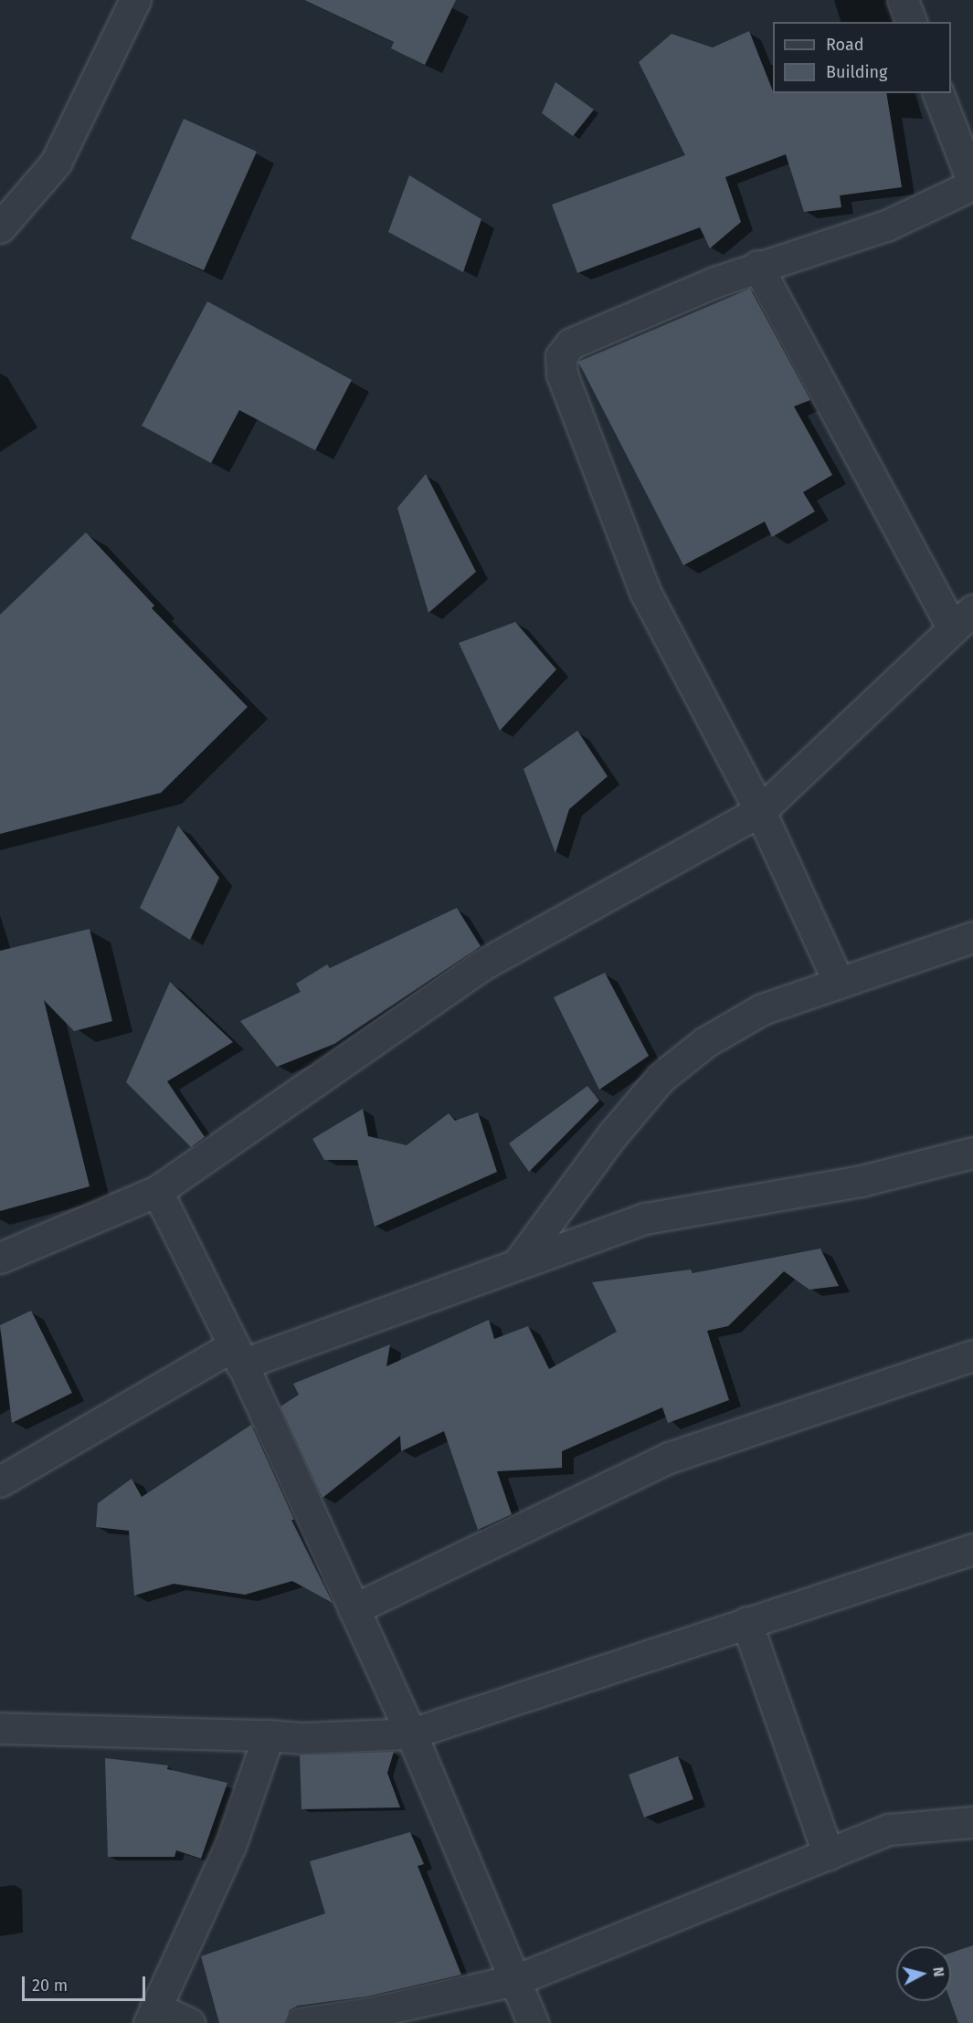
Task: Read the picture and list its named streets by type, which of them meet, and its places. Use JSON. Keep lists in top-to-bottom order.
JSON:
{
  "legend": ["Road", "Building"],
  "scale_bar": "20 m",
  "north": "right"
}
